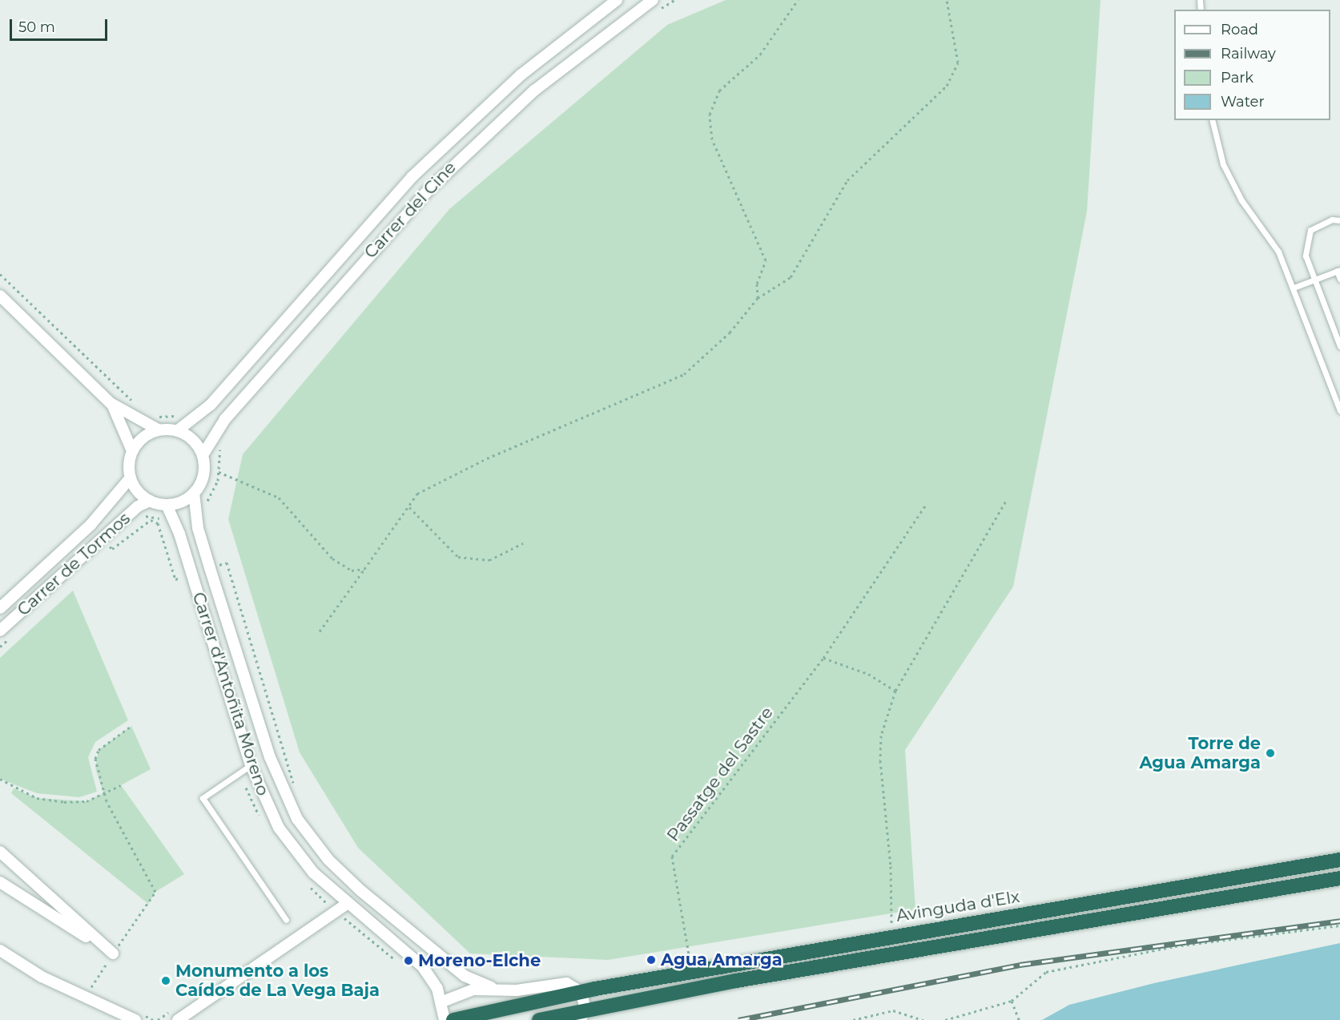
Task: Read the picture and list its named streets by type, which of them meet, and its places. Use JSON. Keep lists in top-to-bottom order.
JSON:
{
  "streets": {
    "highway": ["Avinguda d'Elx"],
    "street": ["Carrer del Cine", "Carrer de Tormos", "Carrer d'Antoñita Moreno"],
    "path": ["Passatge del Sastre"]
  },
  "crossings": [
    ["Carrer del Cine", "Carrer de Tormos"],
    ["Carrer del Cine", "Carrer d'Antoñita Moreno"],
    ["Carrer de Tormos", "Carrer d'Antoñita Moreno"],
    ["Passatge del Sastre", "Avinguda d'Elx"]
  ],
  "places": [
    "Torre de Agua Amarga",
    "Agua Amarga",
    "Moreno-Elche",
    "Monumento a los Caídos de La Vega Baja"
  ],
  "legend": [
    "Road",
    "Railway",
    "Park",
    "Water"
  ],
  "scale_bar": "50 m"
}
